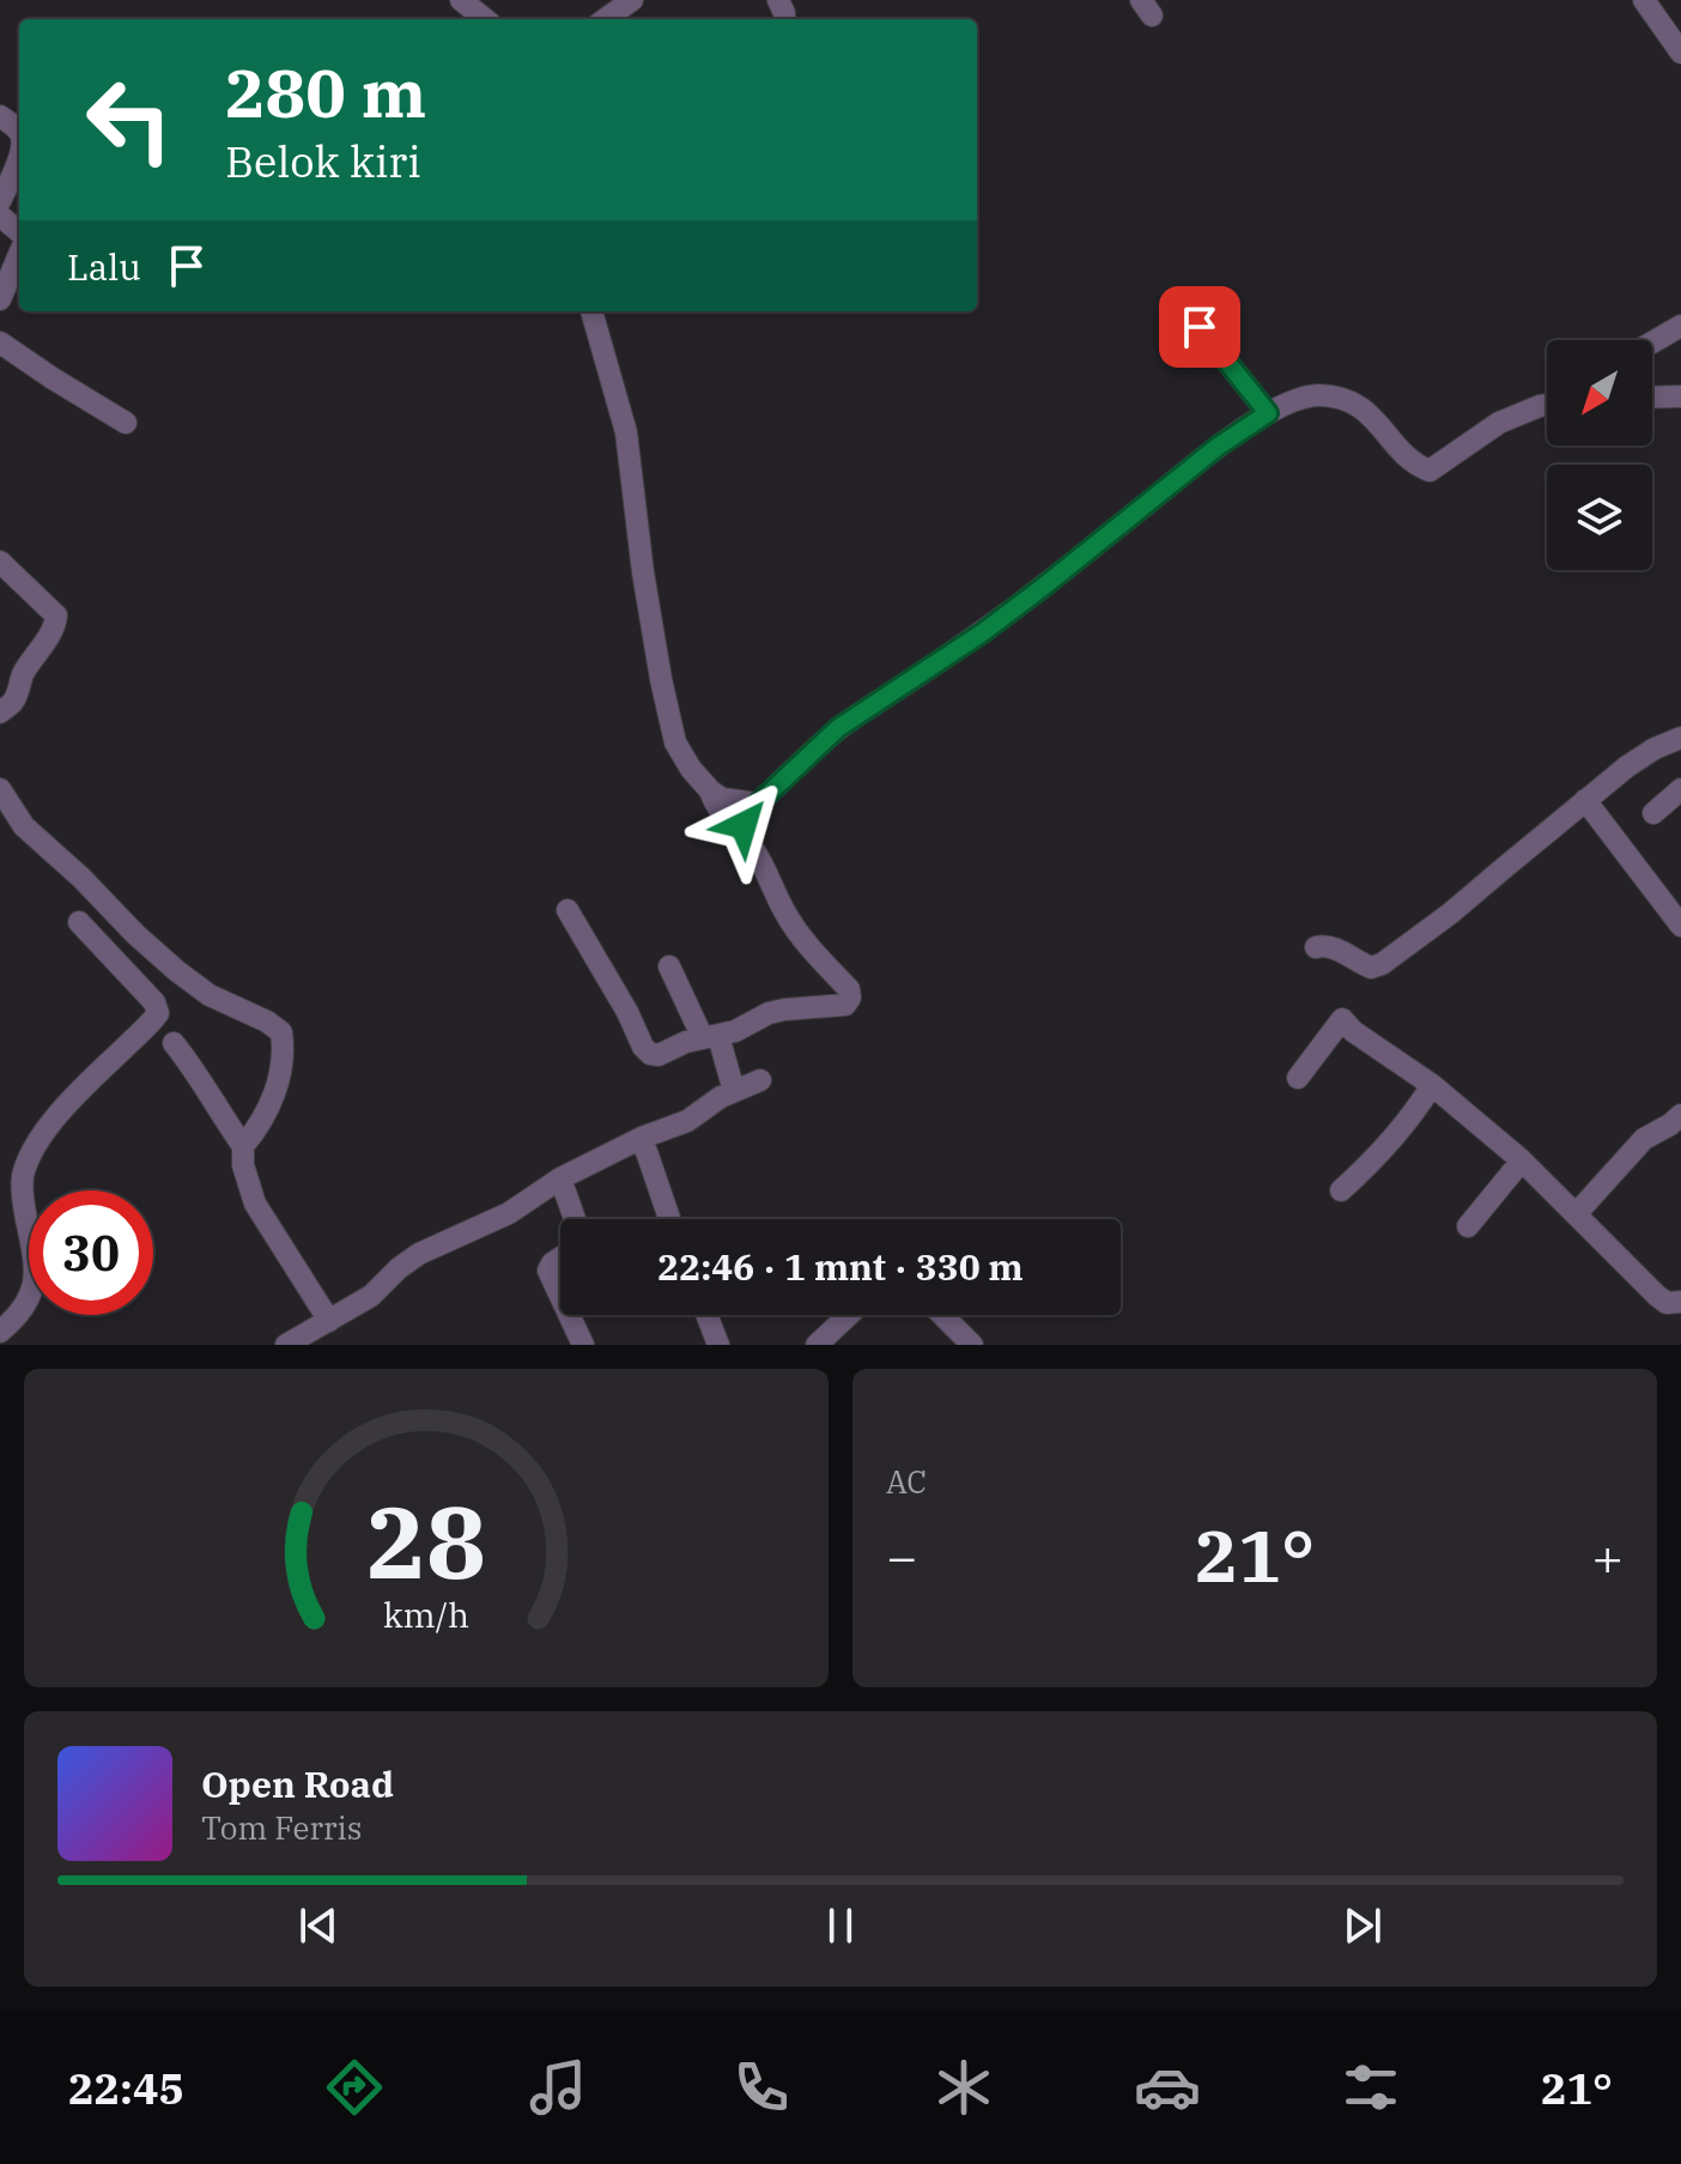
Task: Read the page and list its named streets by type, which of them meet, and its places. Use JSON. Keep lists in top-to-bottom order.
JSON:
{
  "north": "bottom left",
  "page": {
    "turn": ["280 m", "Belok kiri"],
    "then": "Lalu",
    "limit": "30",
    "trip": "22:46 · 1 mnt · 330 m",
    "tile": "AC",
    "heat": ["−", "21°", "+"],
    "song": ["Open Road", "Tom Ferris"],
    "tabs": ["22:45", "21°"],
    "gauge": ["28", "km/h"]
  }
}
